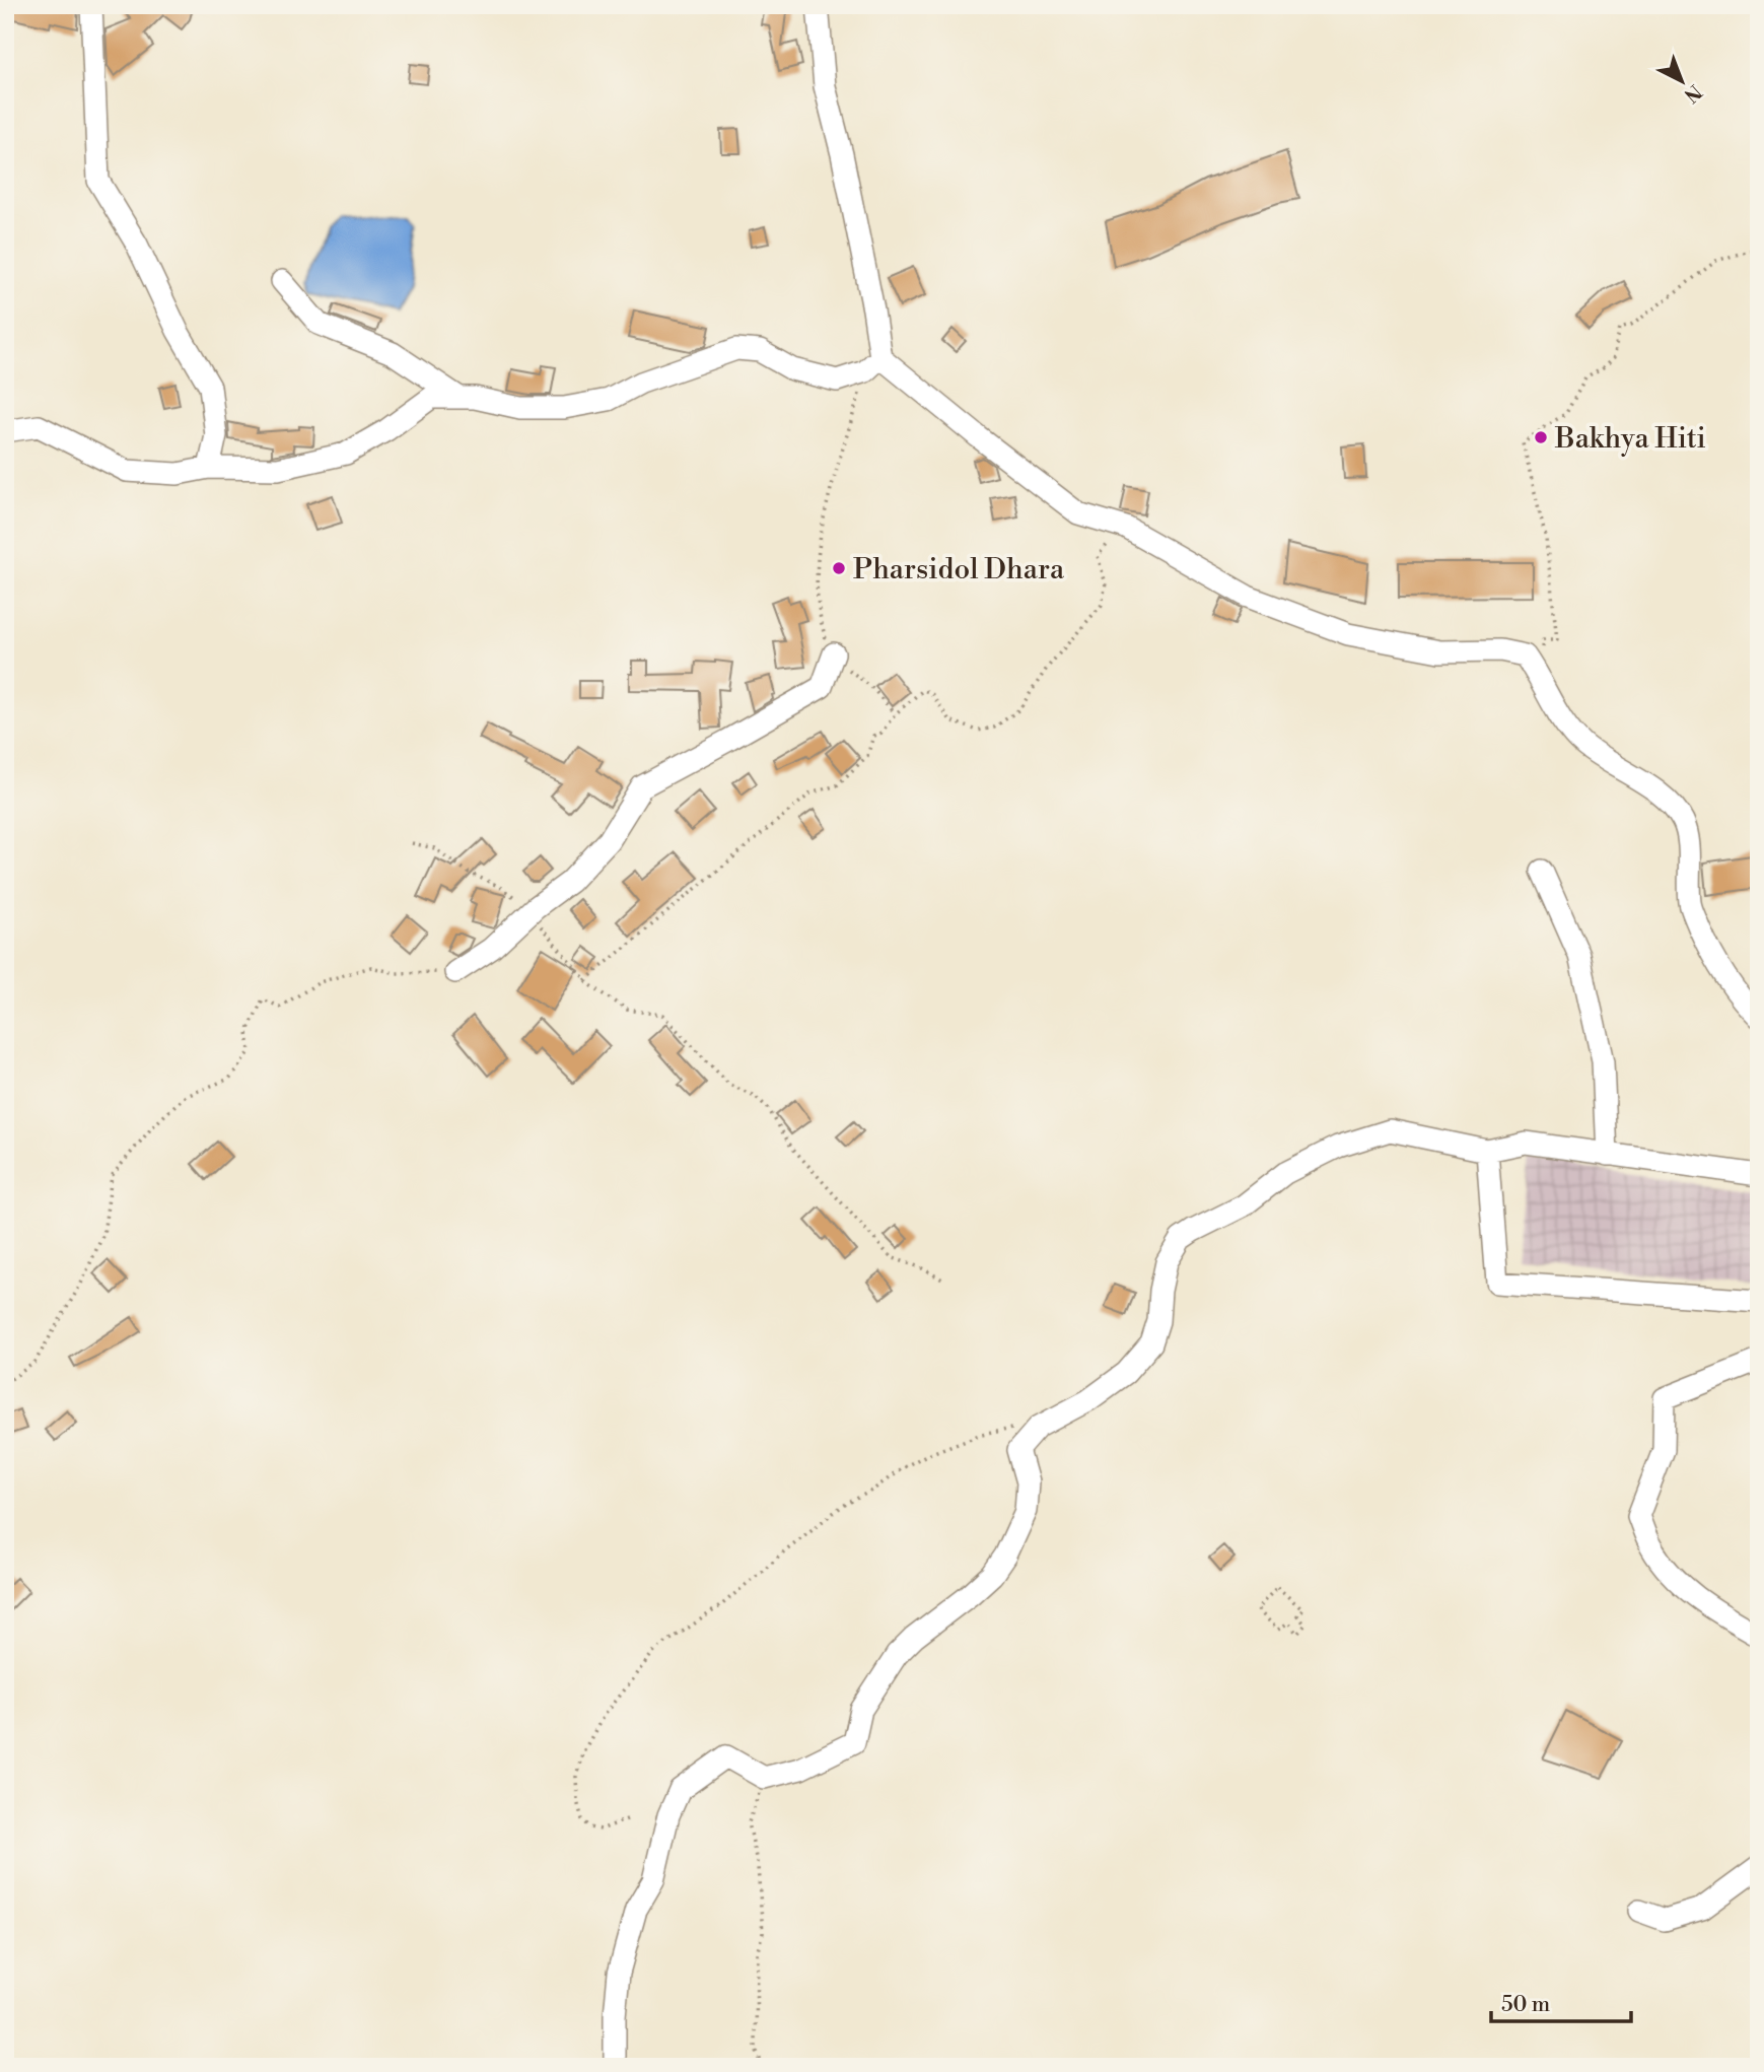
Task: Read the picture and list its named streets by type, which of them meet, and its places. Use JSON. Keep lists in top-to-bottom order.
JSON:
{
  "places": ["Bakhya Hiti", "Pharsidol Dhara"],
  "scale_bar": "50 m",
  "north": "bottom right"
}
